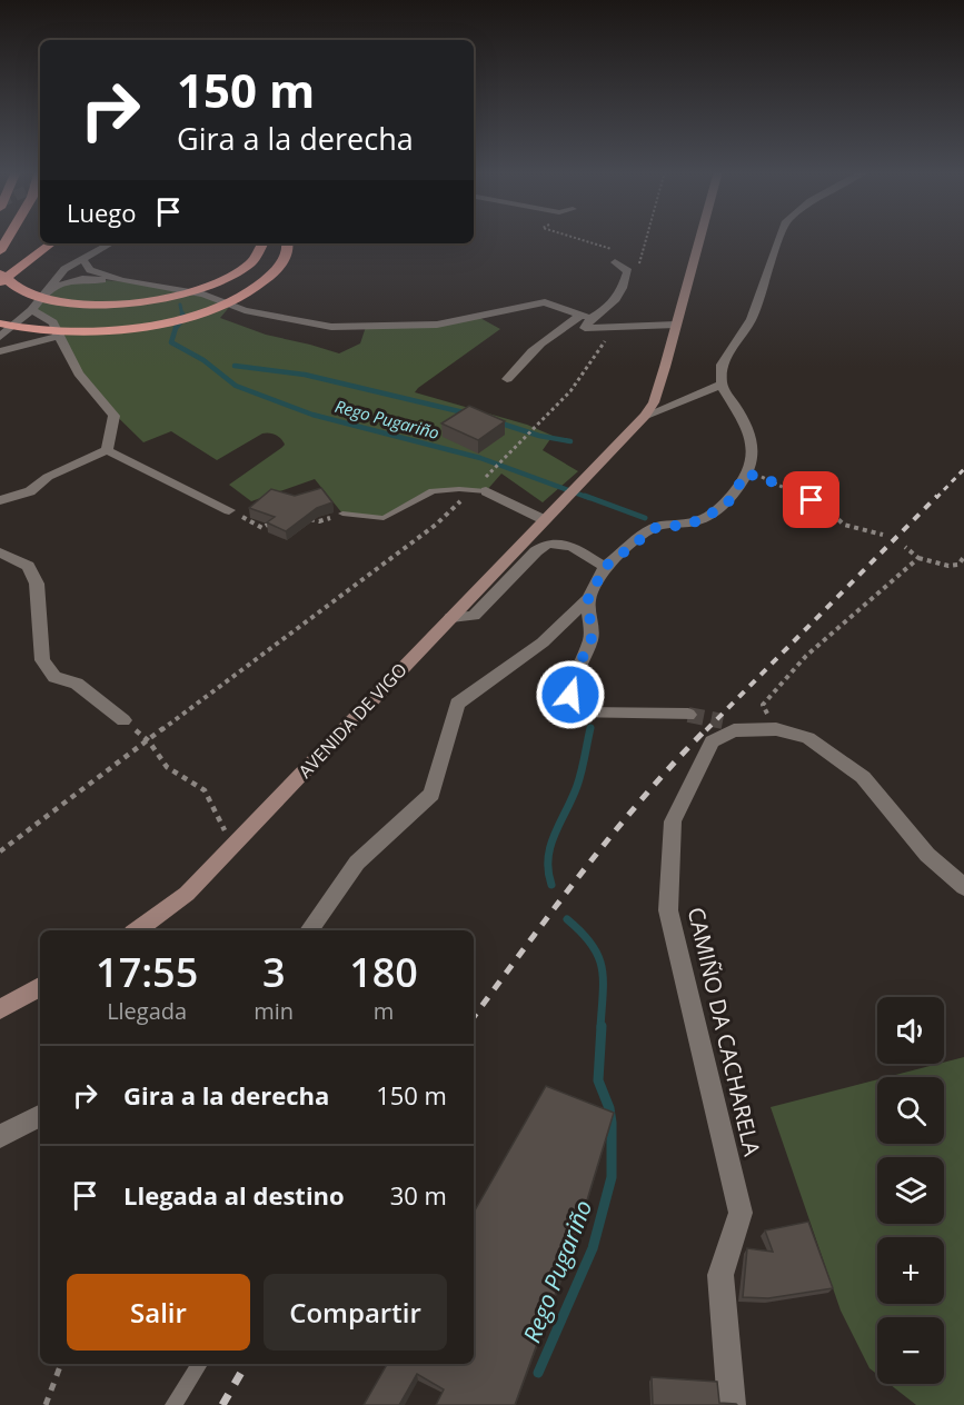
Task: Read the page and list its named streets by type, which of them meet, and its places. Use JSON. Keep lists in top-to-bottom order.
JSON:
{
  "streets": {
    "main road": ["AVENIDA DE VIGO"],
    "street": ["CAMIÑO DA CACHARELA"]
  },
  "water": ["Rego Pugariño"],
  "page": {
    "turn": ["150 m", "Gira a la derecha"],
    "then": "Luego",
    "eta": [
      "17:55",
      "Llegada",
      "3",
      "min",
      "180",
      "m"
    ],
    "map_buttons": ["+", "−"],
    "list": [
      {
        "name": "Gira a la derecha",
        "value": "150 m"
      },
      {
        "name": "Llegada al destino",
        "value": "30 m"
      }
    ],
    "buttons": ["Salir", "Compartir"]
  }
}
